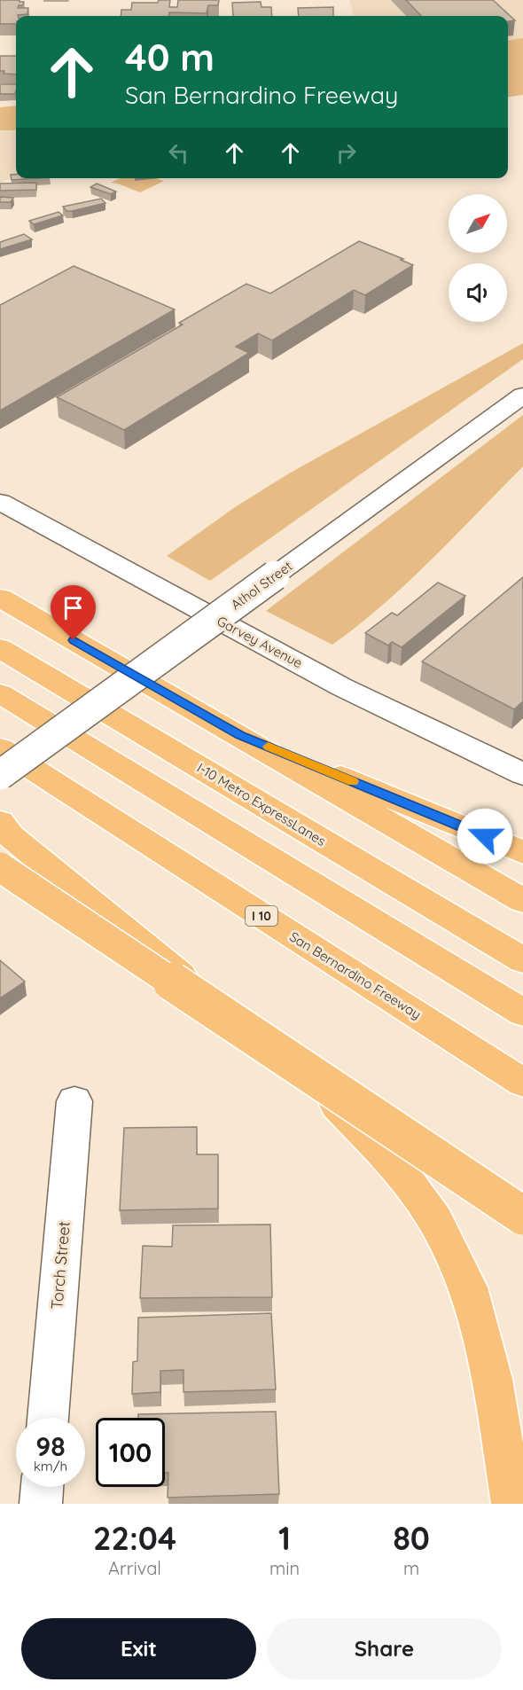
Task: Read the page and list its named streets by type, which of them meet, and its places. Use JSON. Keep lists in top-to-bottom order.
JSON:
{
  "streets": {
    "highway": ["I-10 Metro ExpressLanes", "I 10", "San Bernardino Freeway"],
    "street": ["Athol Street", "Garvey Avenue", "Torch Street"]
  },
  "north": "top right",
  "page": {
    "turn": ["40 m", "San Bernardino Freeway"],
    "speed": "98 km/h",
    "limit": "100",
    "eta": [
      "22:04",
      "Arrival",
      "1",
      "min",
      "80",
      "m"
    ],
    "buttons": ["Exit", "Share"]
  }
}
